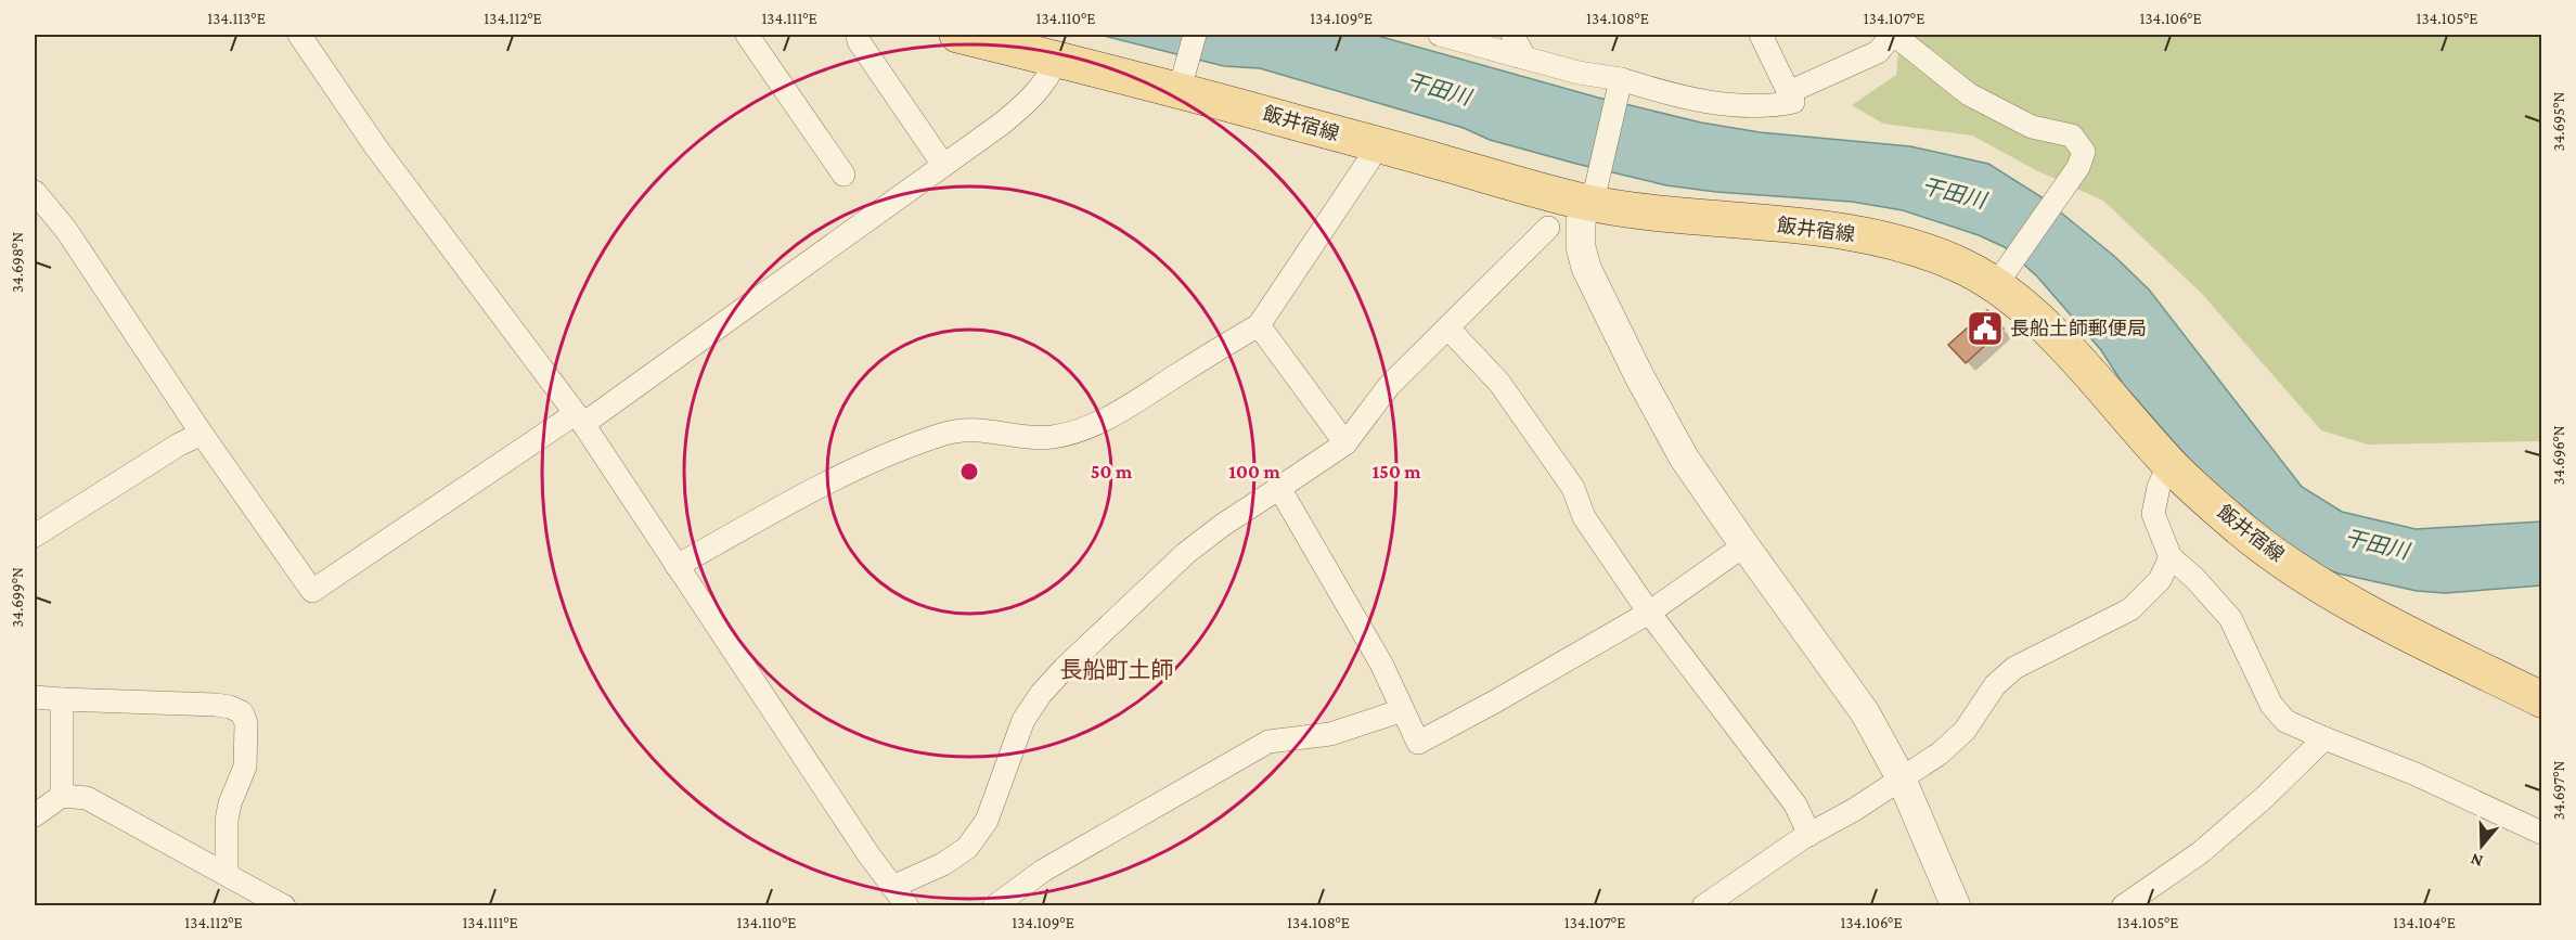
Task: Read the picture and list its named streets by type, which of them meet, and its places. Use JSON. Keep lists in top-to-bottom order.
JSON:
{
  "streets": {
    "main road": ["飯井宿線"]
  },
  "districts": ["長船町土師"],
  "water": ["干田川"],
  "places": {
    "public building": ["長船土師郵便局"]
  },
  "north": "bottom",
  "coordinates": [
    "134.113°E",
    "134.112°E",
    "134.111°E",
    "134.110°E",
    "134.109°E",
    "134.108°E",
    "134.107°E",
    "134.106°E",
    "134.105°E",
    "34.695°N",
    "34.698°N",
    "34.696°N",
    "34.699°N",
    "34.697°N",
    "134.104°E"
  ],
  "rings": ["50 m", "100 m", "150 m"]
}
